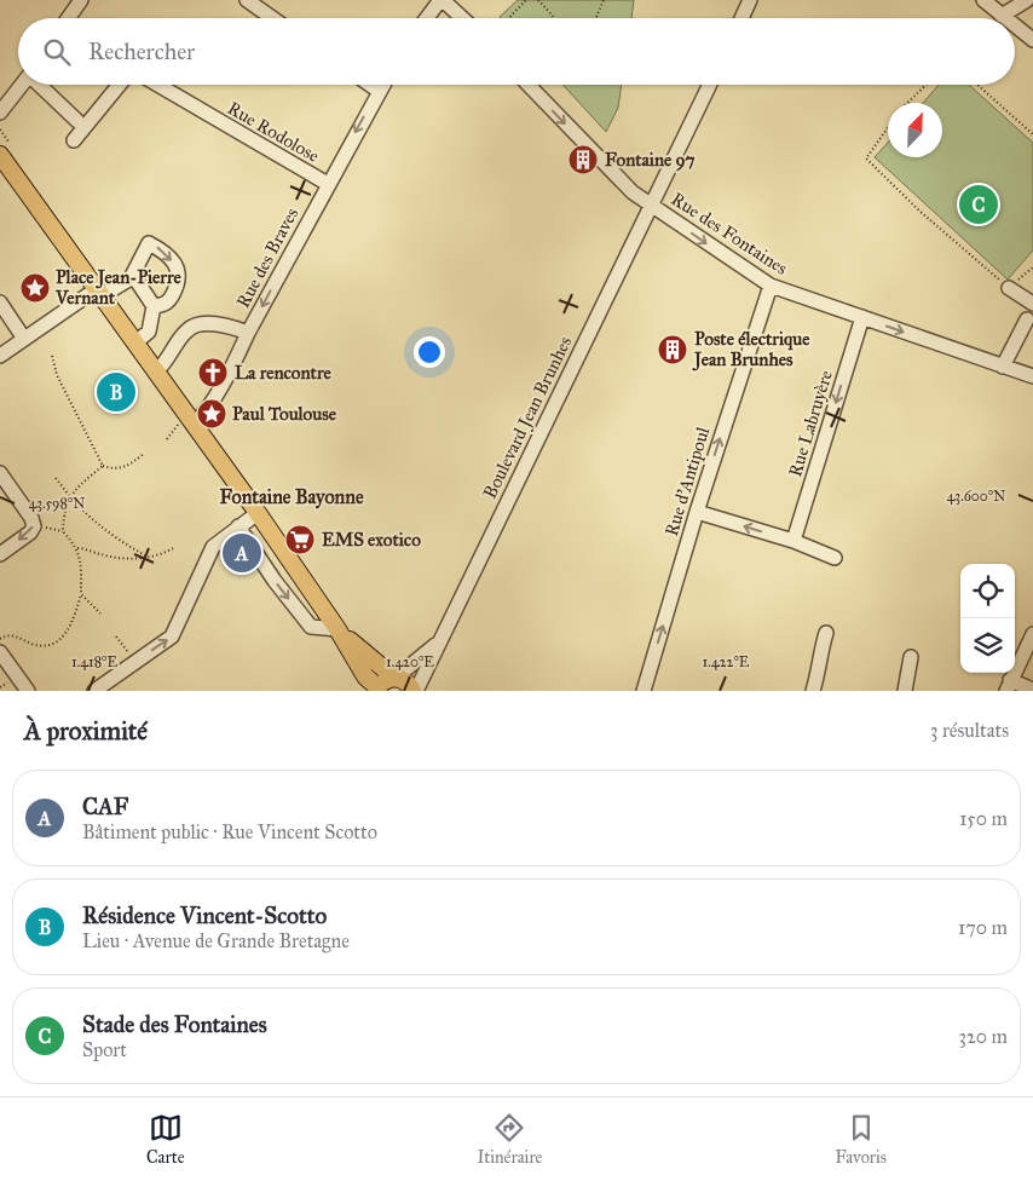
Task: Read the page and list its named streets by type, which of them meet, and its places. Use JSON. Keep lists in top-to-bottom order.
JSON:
{
  "streets": {
    "street": [
      "Rue Rodolose",
      "Rue des Fontaines",
      "Rue des Braves",
      "Boulevard Jean Brunhes",
      "Rue Labruyère",
      "Rue d'Antipoul"
    ]
  },
  "crossings": [
    ["Rue Rodolose", "Rue des Braves"],
    ["Rue des Fontaines", "Boulevard Jean Brunhes"],
    ["Rue des Fontaines", "Rue Labruyère"],
    ["Rue des Fontaines", "Rue d'Antipoul"]
  ],
  "one_way": [
    "Rue des Fontaines",
    "Rue des Braves",
    "Rue Labruyère",
    "Rue d'Antipoul"
  ],
  "districts": ["Fontaine Bayonne"],
  "places": {
    "building": ["Fontaine 97", "Poste électrique Jean Brunhes"],
    "place": ["Place Jean-Pierre Vernant", "Paul Toulouse"],
    "church": ["La rencontre"],
    "supermarket": ["EMS exotico"]
  },
  "north": "top right",
  "page": {
    "search": "Rechercher",
    "pins": ["C", "B", "A"],
    "heading": ["À proximité", "3 résultats"],
    "list": [
      {
        "mark": "A",
        "name": "CAF",
        "note": "Bâtiment public · Rue Vincent Scotto",
        "value": "150 m"
      },
      {
        "mark": "B",
        "name": "Résidence Vincent-Scotto",
        "note": "Lieu · Avenue de Grande Bretagne",
        "value": "170 m"
      },
      {
        "mark": "C",
        "name": "Stade des Fontaines",
        "note": "Sport",
        "value": "320 m"
      }
    ],
    "nav": ["Carte", "Itinéraire", "Favoris"]
  },
  "coordinates": [
    "43.600°N",
    "43.598°N",
    "1.418°E",
    "1.420°E",
    "1.422°E"
  ]
}
